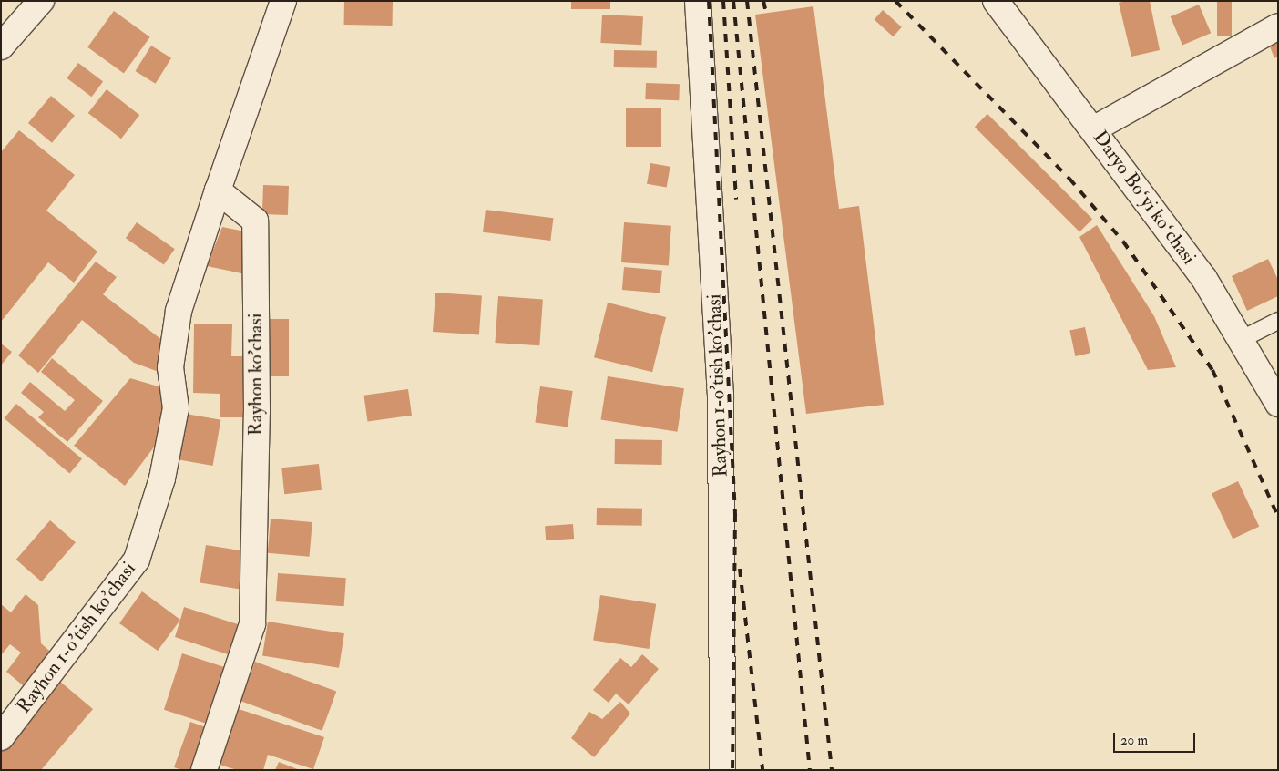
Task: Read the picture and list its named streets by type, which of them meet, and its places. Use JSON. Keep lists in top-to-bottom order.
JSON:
{
  "streets": {
    "street": ["Daryo Boʻyi koʻchasi", "Rayhon ko'chasi", "Rayhon 1-o'tish ko'chasi"]
  },
  "crossings": [
    ["Rayhon ko'chasi", "Rayhon 1-o'tish ko'chasi"]
  ],
  "scale_bar": "20 m"
}
